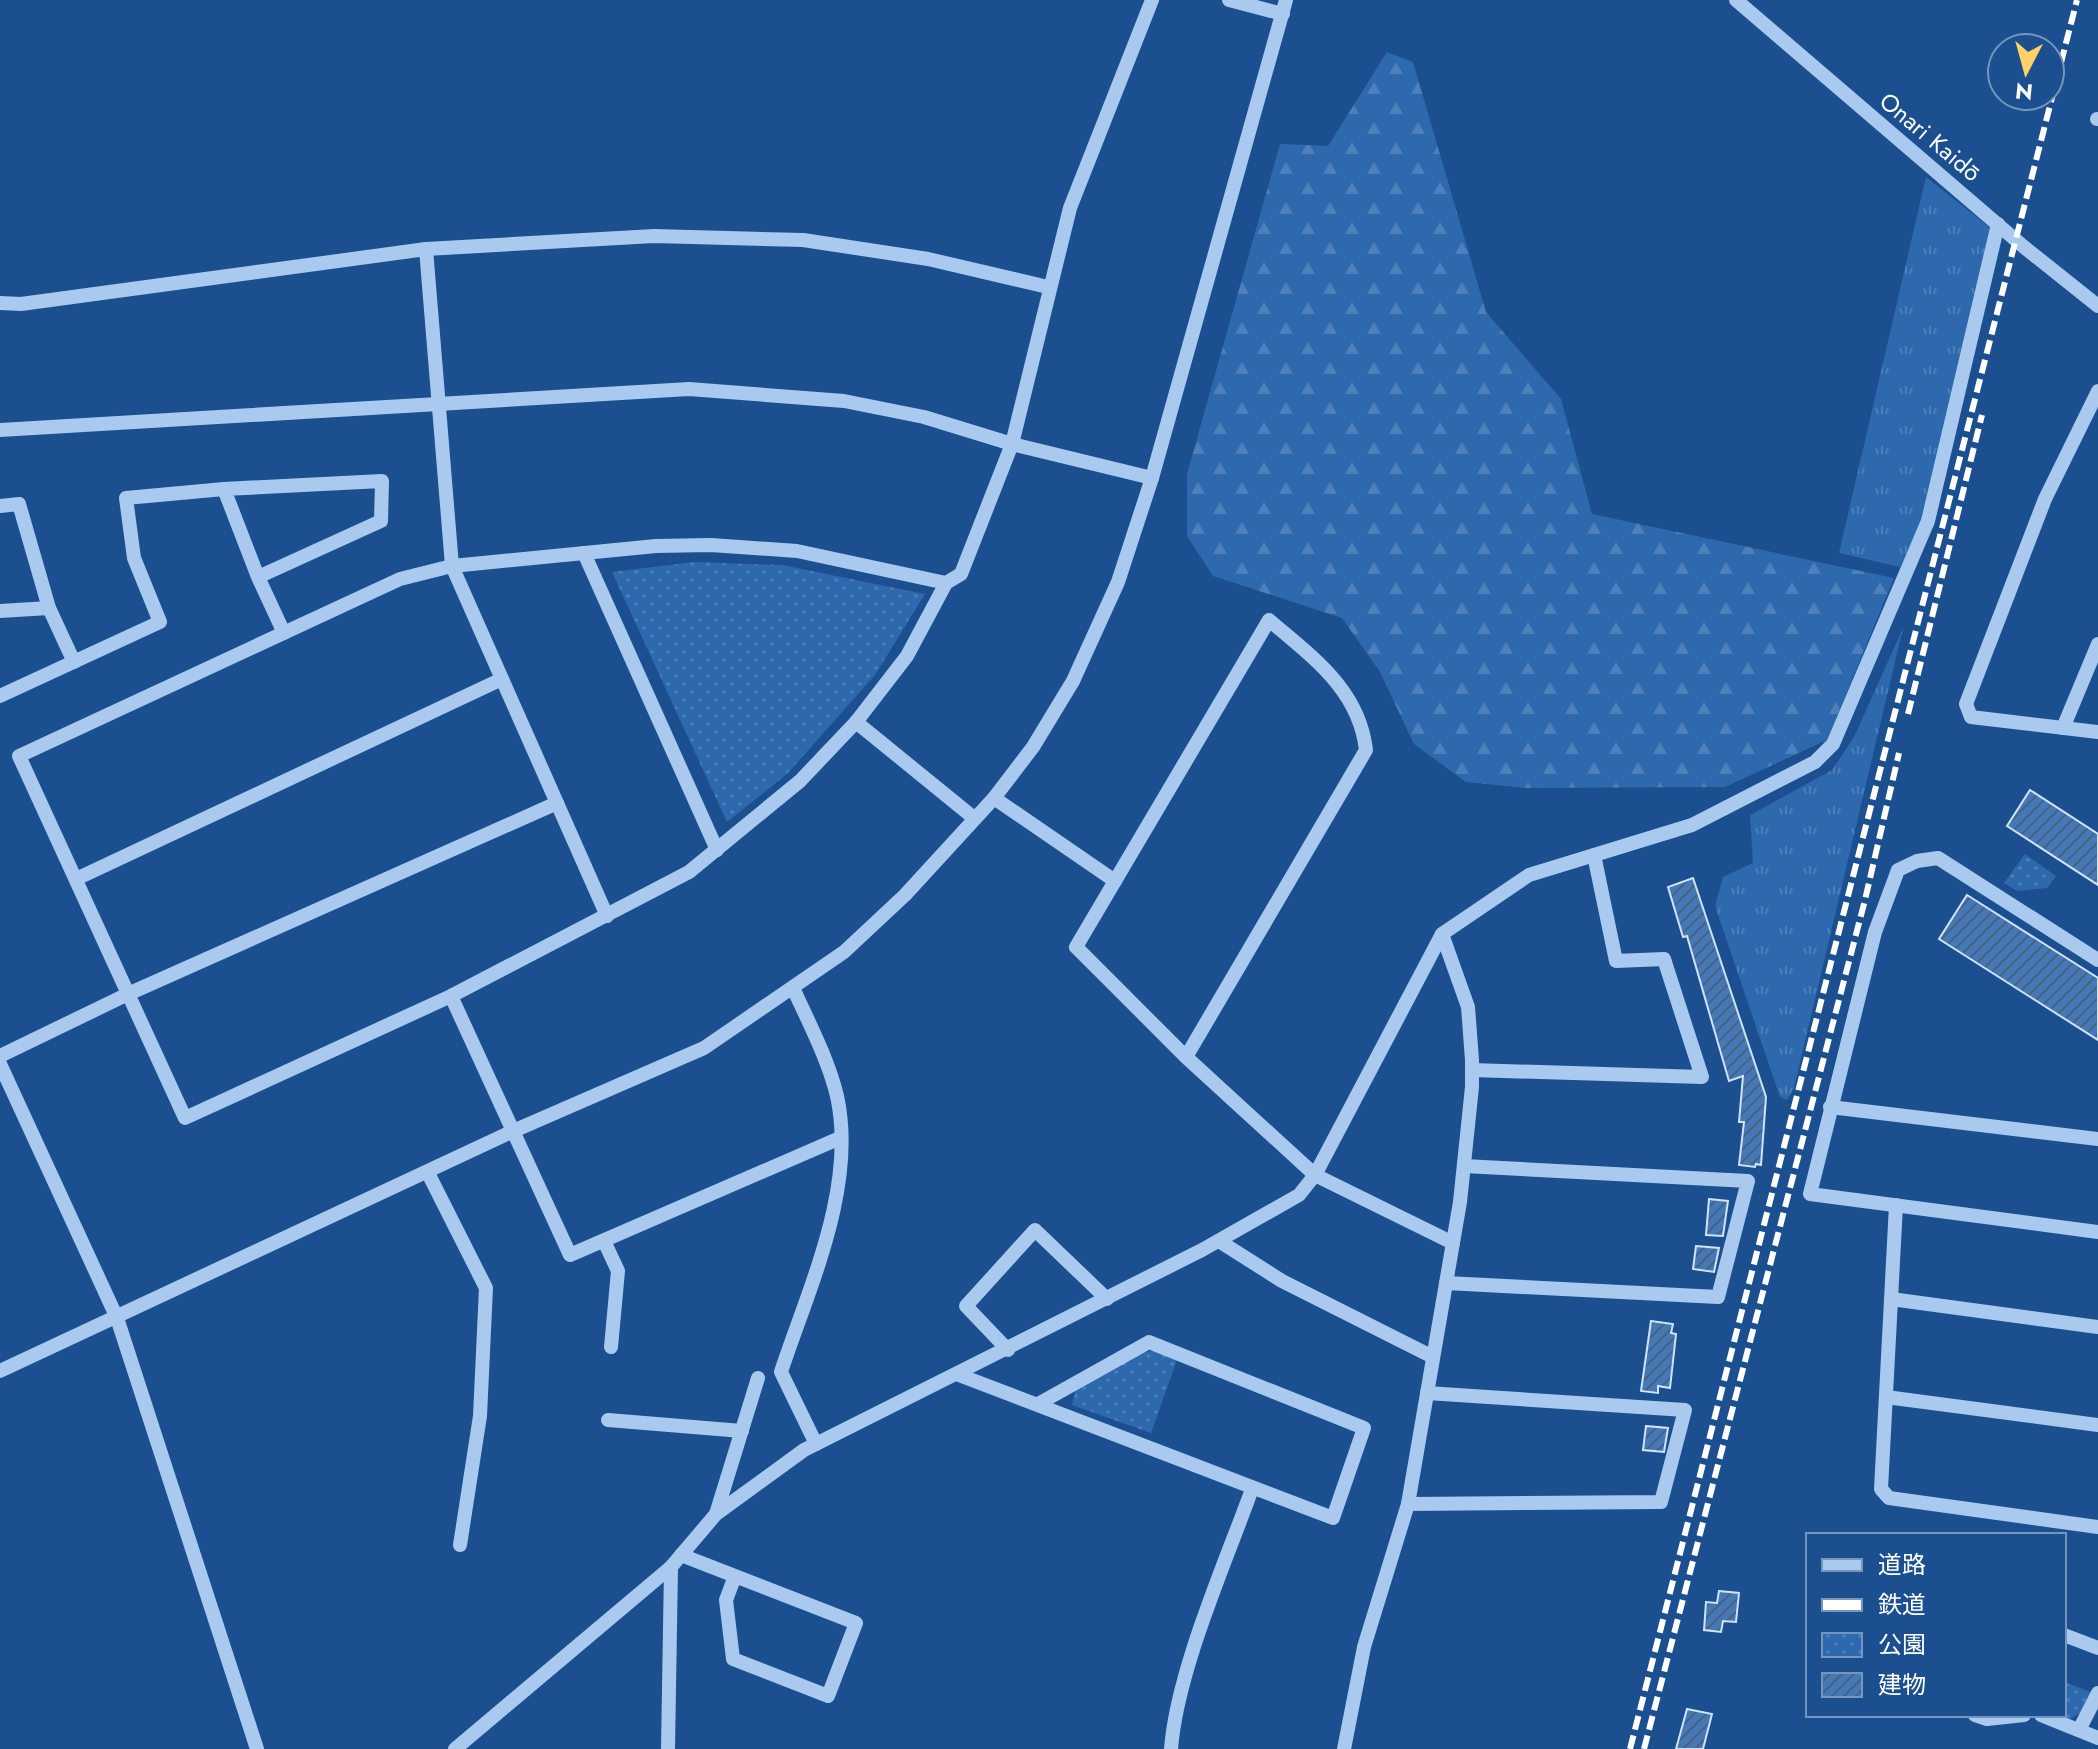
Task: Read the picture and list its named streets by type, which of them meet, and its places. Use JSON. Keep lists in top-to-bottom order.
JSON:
{
  "streets": {
    "street": ["Onari Kaidō"]
  },
  "legend": [
    "道路",
    "鉄道",
    "公園",
    "建物"
  ],
  "north": "bottom"
}
